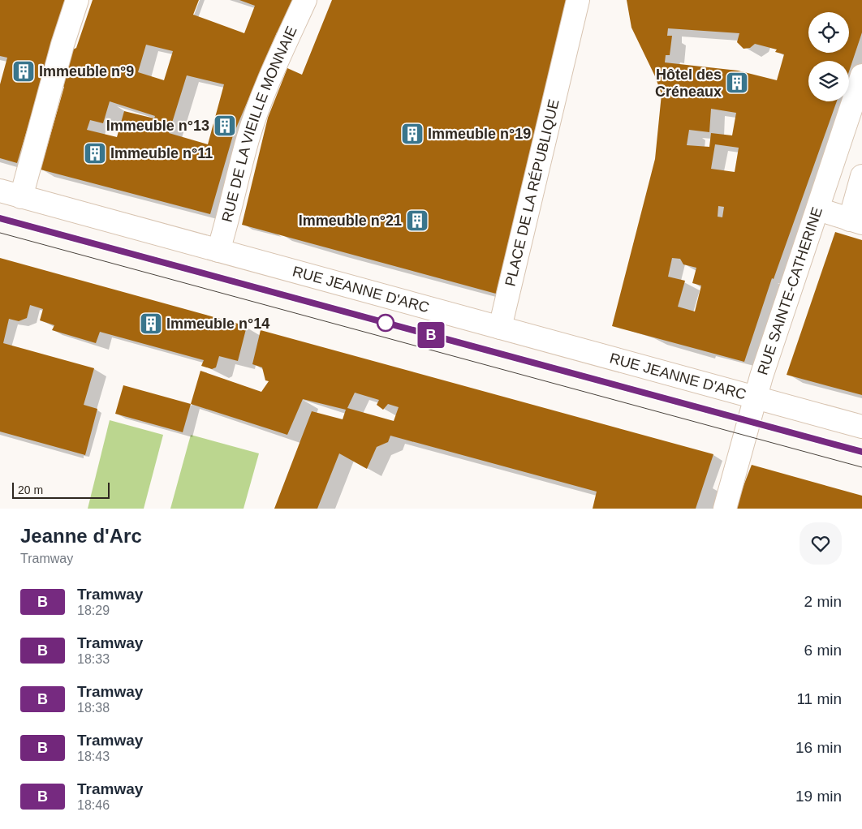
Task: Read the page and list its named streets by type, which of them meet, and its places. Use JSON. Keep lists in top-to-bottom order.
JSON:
{
  "streets": {
    "street": [
      "RUE DE LA VIEILLE MONNAIE",
      "PLACE DE LA RÉPUBLIQUE",
      "RUE JEANNE D'ARC",
      "RUE SAINTE-CATHERINE"
    ]
  },
  "crossings": [
    ["RUE DE LA VIEILLE MONNAIE", "RUE JEANNE D'ARC"],
    ["PLACE DE LA RÉPUBLIQUE", "RUE JEANNE D'ARC"],
    ["RUE JEANNE D'ARC", "RUE SAINTE-CATHERINE"]
  ],
  "places": {
    "building": [
      "Immeuble n°9",
      "Hôtel des Créneaux",
      "Immeuble n°13",
      "Immeuble n°19",
      "Immeuble n°11",
      "Immeuble n°21",
      "Immeuble n°14"
    ]
  },
  "lines": ["tram line B"],
  "scale_bar": "20 m",
  "page": {
    "on_map": "B",
    "scale": "20 m",
    "heading": ["Jeanne d'Arc", "Tramway"],
    "list": [
      {
        "mark": "B",
        "name": "Tramway",
        "note": "18:29",
        "value": "2 min"
      },
      {
        "mark": "B",
        "name": "Tramway",
        "note": "18:33",
        "value": "6 min"
      },
      {
        "mark": "B",
        "name": "Tramway",
        "note": "18:38",
        "value": "11 min"
      },
      {
        "mark": "B",
        "name": "Tramway",
        "note": "18:43",
        "value": "16 min"
      },
      {
        "mark": "B",
        "name": "Tramway",
        "note": "18:46",
        "value": "19 min"
      }
    ]
  }
}
